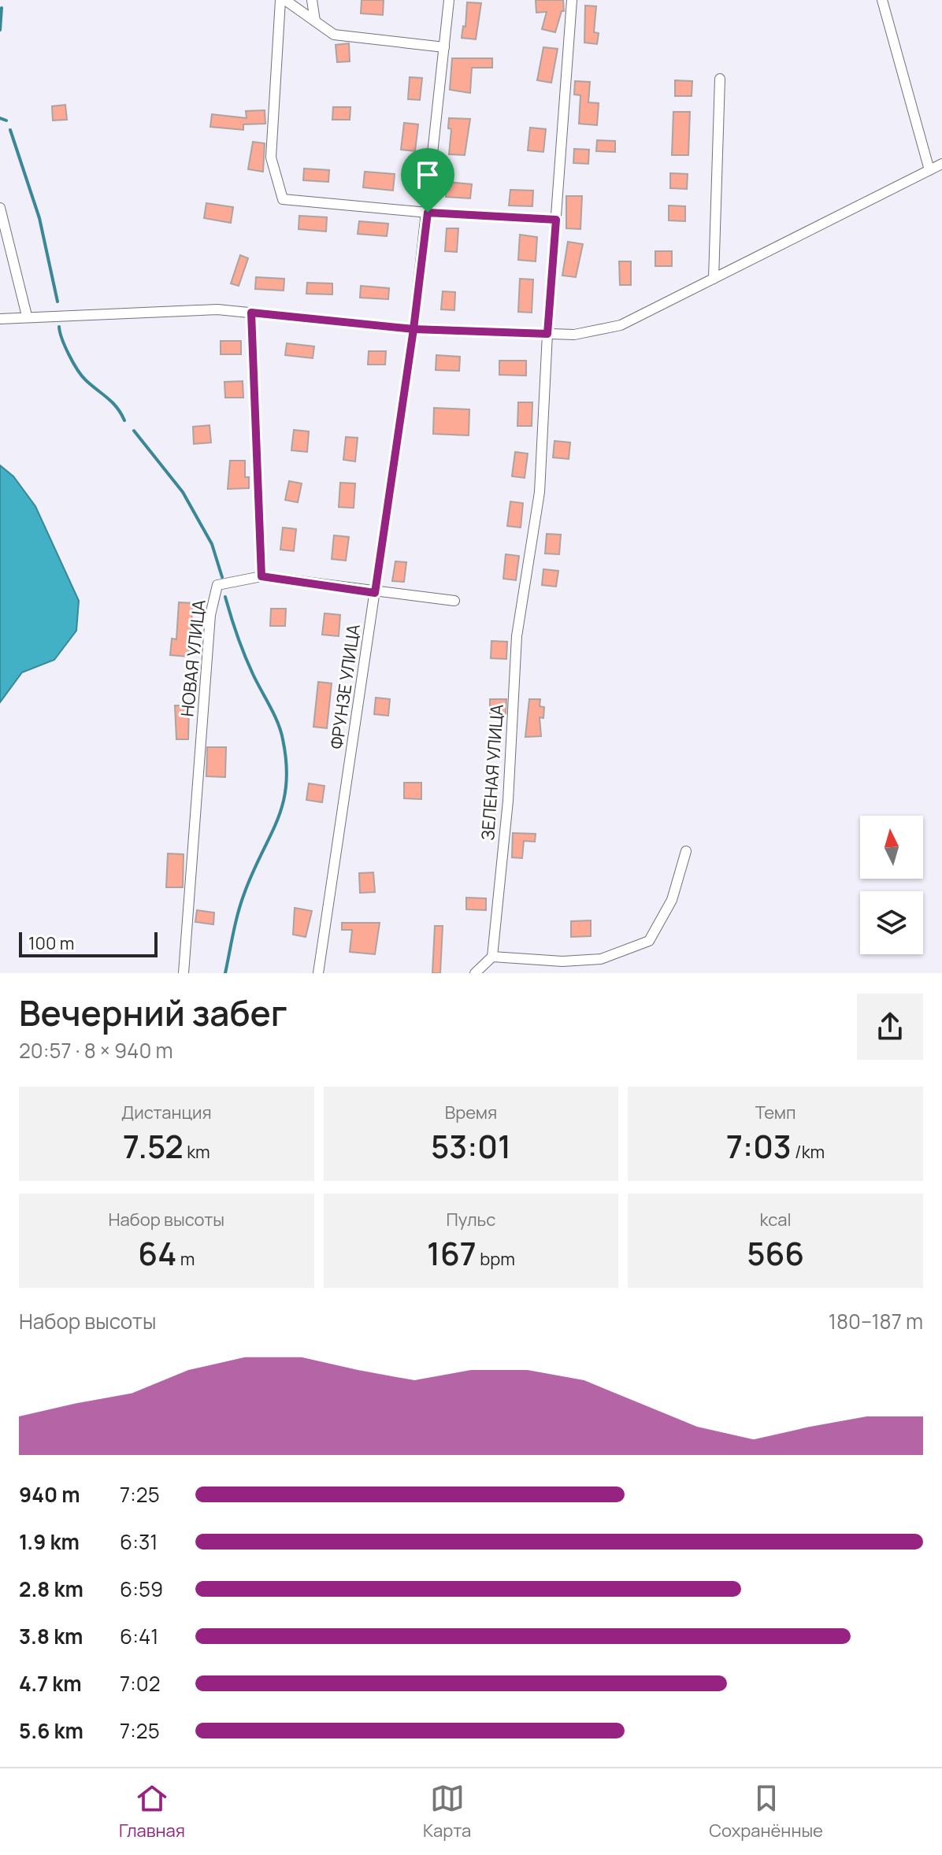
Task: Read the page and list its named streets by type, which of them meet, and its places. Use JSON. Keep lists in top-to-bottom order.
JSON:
{
  "streets": {
    "street": ["НОВАЯ УЛИЦА", "ФРУНЗЕ УЛИЦА", "ЗЕЛЕНАЯ УЛИЦА"]
  },
  "crossings": [
    ["НОВАЯ УЛИЦА", "ФРУНЗЕ УЛИЦА"]
  ],
  "scale_bar": "100 m",
  "north": "top",
  "page": {
    "scale": "100 m",
    "heading": ["Вечерний забег", "20:57 · 8 × 940 m"],
    "stats": [
      ["Дистанция", "7.52 km"],
      ["Время", "53:01"],
      ["Темп", "7:03 /km"],
      ["Набор высоты", "64 m"],
      ["Пульс", "167 bpm"],
      ["kcal", "566"]
    ],
    "chart": ["Набор высоты", "180–187 m"],
    "list": [
      {
        "name": "940 m",
        "note": "7:25"
      },
      {
        "name": "1.9 km",
        "note": "6:31"
      },
      {
        "name": "2.8 km",
        "note": "6:59"
      },
      {
        "name": "3.8 km",
        "note": "6:41"
      },
      {
        "name": "4.7 km",
        "note": "7:02"
      },
      {
        "name": "5.6 km",
        "note": "7:25"
      }
    ],
    "tabs": ["Главная", "Карта", "Сохранённые"]
  }
}
